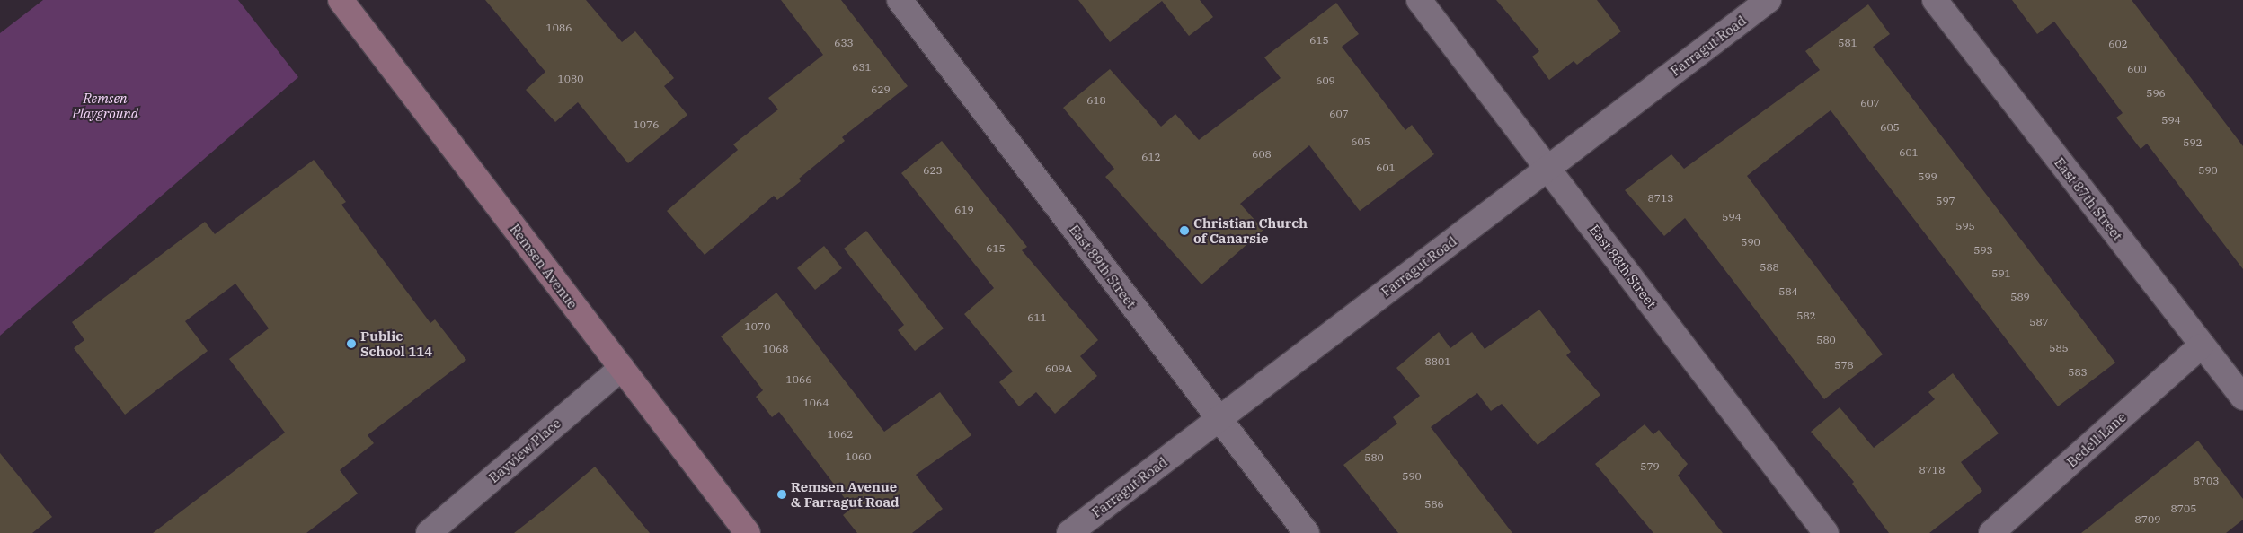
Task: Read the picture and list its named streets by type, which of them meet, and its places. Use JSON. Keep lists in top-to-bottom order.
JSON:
{
  "streets": {
    "main road": ["Remsen Avenue"],
    "street": [
      "Farragut Road",
      "East 87th Street",
      "East 89th Street",
      "East 88th Street",
      "Bedell Lane",
      "Bayview Place"
    ]
  },
  "crossings": [
    ["Farragut Road", "East 89th Street"],
    ["Farragut Road", "East 88th Street"],
    ["East 87th Street", "Bedell Lane"],
    ["Remsen Avenue", "Bayview Place"]
  ],
  "parks": ["Remsen Playground"],
  "places": ["Christian Church of Canarsie", "Public School 114", "Remsen Avenue & Farragut Road"],
  "house_numbers": [
    "1086",
    "615",
    "633",
    "581",
    "602",
    "631",
    "600",
    "1080",
    "609",
    "629",
    "596",
    "618",
    "607",
    "607",
    "594",
    "1076",
    "605",
    "605",
    "592",
    "601",
    "608",
    "612",
    "601",
    "623",
    "590",
    "599",
    "8713",
    "597",
    "619",
    "594",
    "595",
    "590",
    "615",
    "593",
    "588",
    "591",
    "584",
    "589",
    "582",
    "611",
    "587",
    "1070",
    "580",
    "585",
    "1068",
    "8801",
    "578",
    "609A",
    "583",
    "1066",
    "1064",
    "1062",
    "1060",
    "580",
    "579",
    "8718",
    "590",
    "8703",
    "586",
    "8705",
    "8709"
  ]
}
